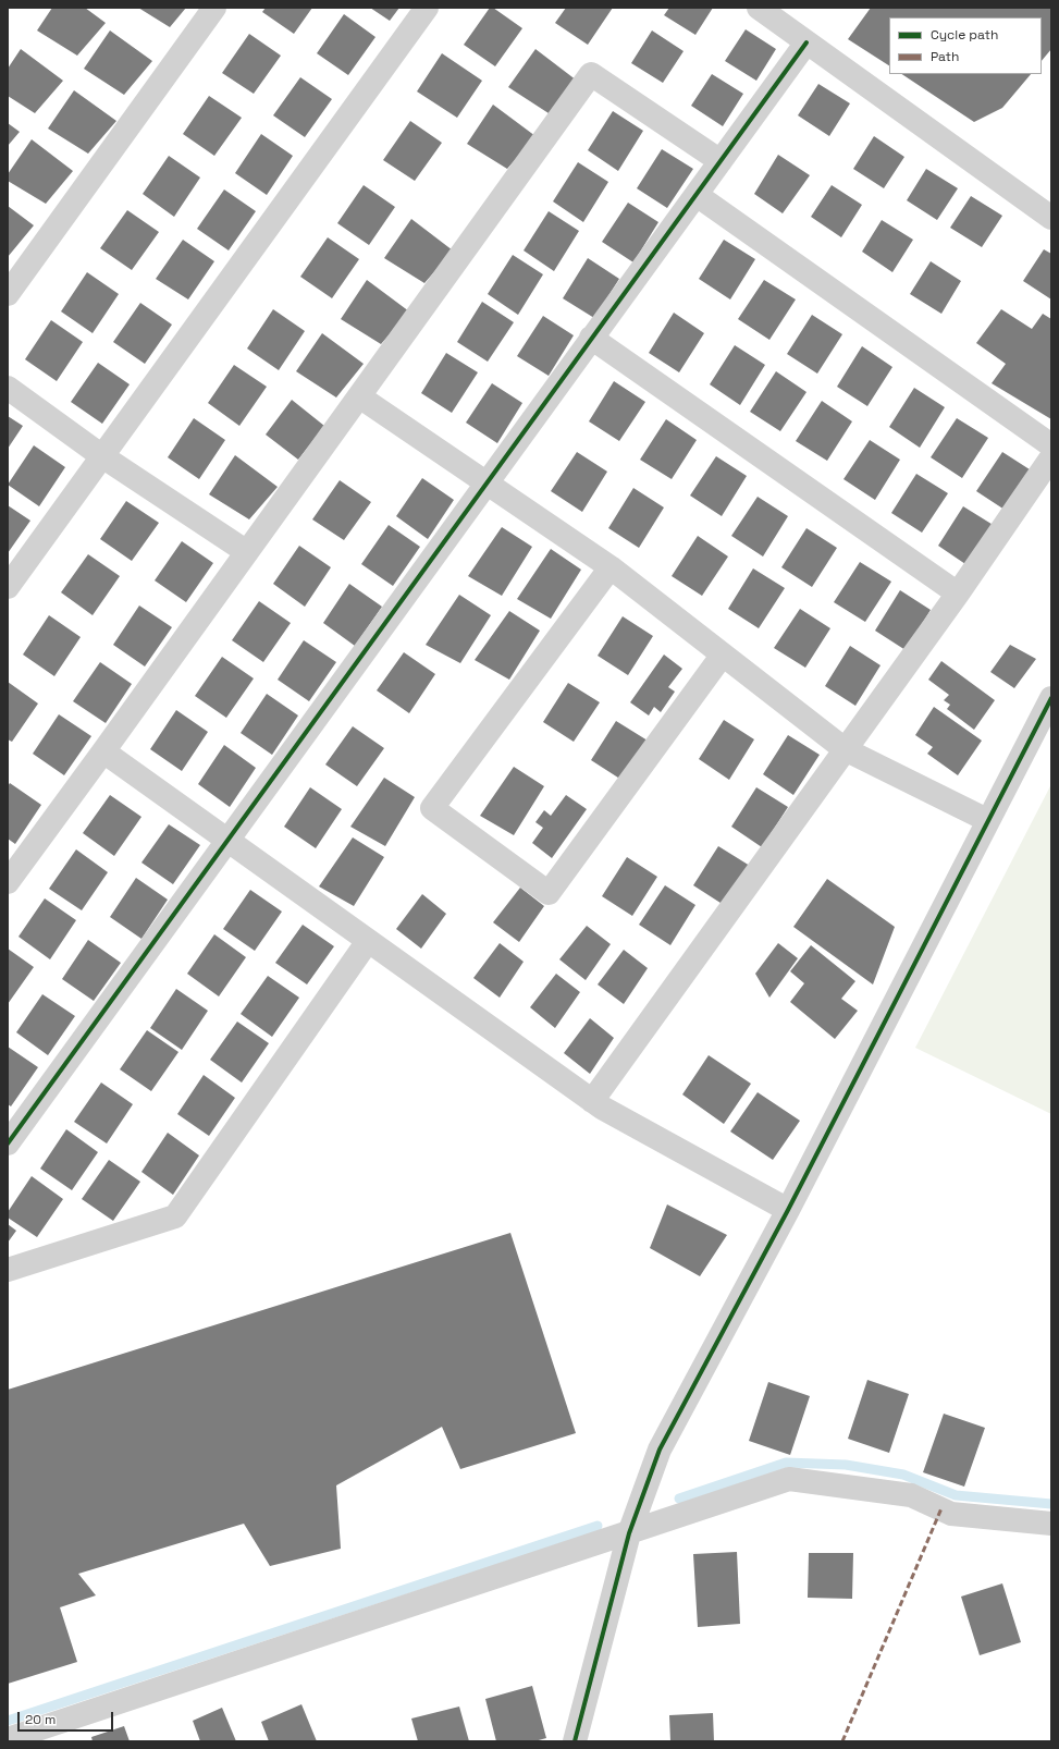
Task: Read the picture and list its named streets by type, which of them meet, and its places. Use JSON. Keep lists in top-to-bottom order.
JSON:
{
  "legend": ["Cycle path", "Path"],
  "scale_bar": "20 m"
}
